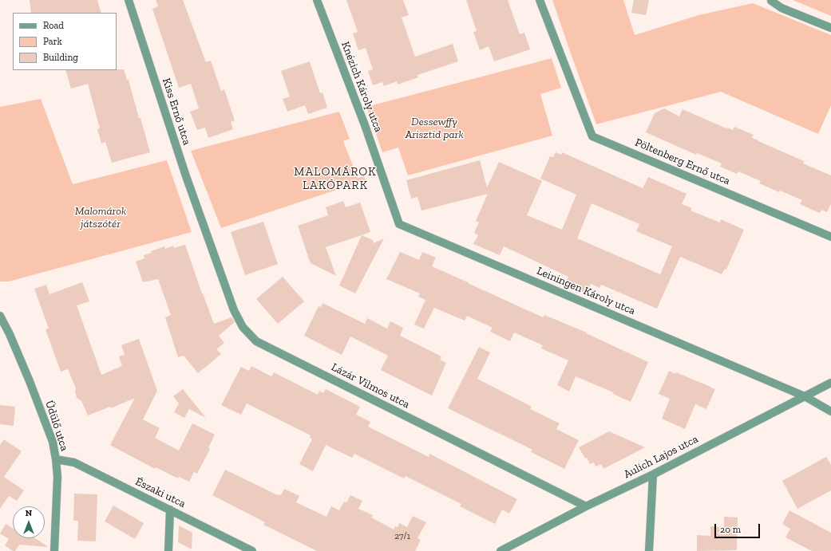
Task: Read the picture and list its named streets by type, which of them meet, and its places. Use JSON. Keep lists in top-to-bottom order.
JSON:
{
  "streets": {
    "street": [
      "Knézich Károly utca",
      "Kiss Ernő utca",
      "Pöltenberg Ernő utca",
      "Leiningen Károly utca",
      "Lázár Vilmos utca",
      "Üdülő utca",
      "Aulich Lajos utca",
      "Északi utca"
    ]
  },
  "crossings": [
    ["Knézich Károly utca", "Leiningen Károly utca"],
    ["Kiss Ernő utca", "Lázár Vilmos utca"],
    ["Leiningen Károly utca", "Aulich Lajos utca"],
    ["Lázár Vilmos utca", "Aulich Lajos utca"],
    ["Üdülő utca", "Északi utca"]
  ],
  "districts": ["MALOMÁROK LAKÓPARK"],
  "parks": ["Dessewffy Arisztid park", "Malomárok játszótér"],
  "house_numbers": ["27/1"],
  "legend": ["Road", "Park", "Building"],
  "scale_bar": "20 m",
  "north": "top"
}
